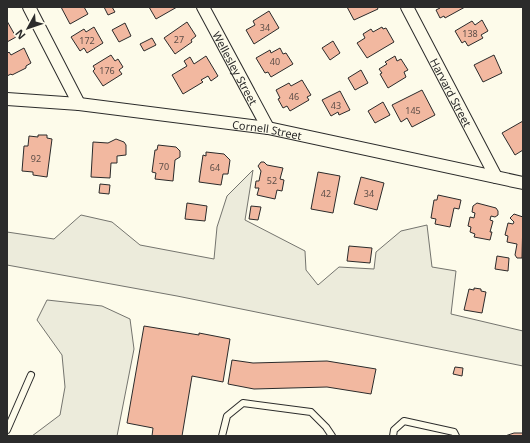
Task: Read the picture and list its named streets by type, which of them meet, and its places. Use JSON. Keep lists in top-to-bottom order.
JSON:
{
  "streets": {
    "street": ["Wellesley Street", "Harvard Street", "Cornell Street"]
  },
  "crossings": [
    ["Wellesley Street", "Cornell Street"],
    ["Harvard Street", "Cornell Street"]
  ],
  "house_numbers": [
    "34",
    "138",
    "27",
    "172",
    "40",
    "176",
    "46",
    "43",
    "145",
    "92",
    "70",
    "64",
    "52",
    "42",
    "34"
  ],
  "north": "bottom left"
}
